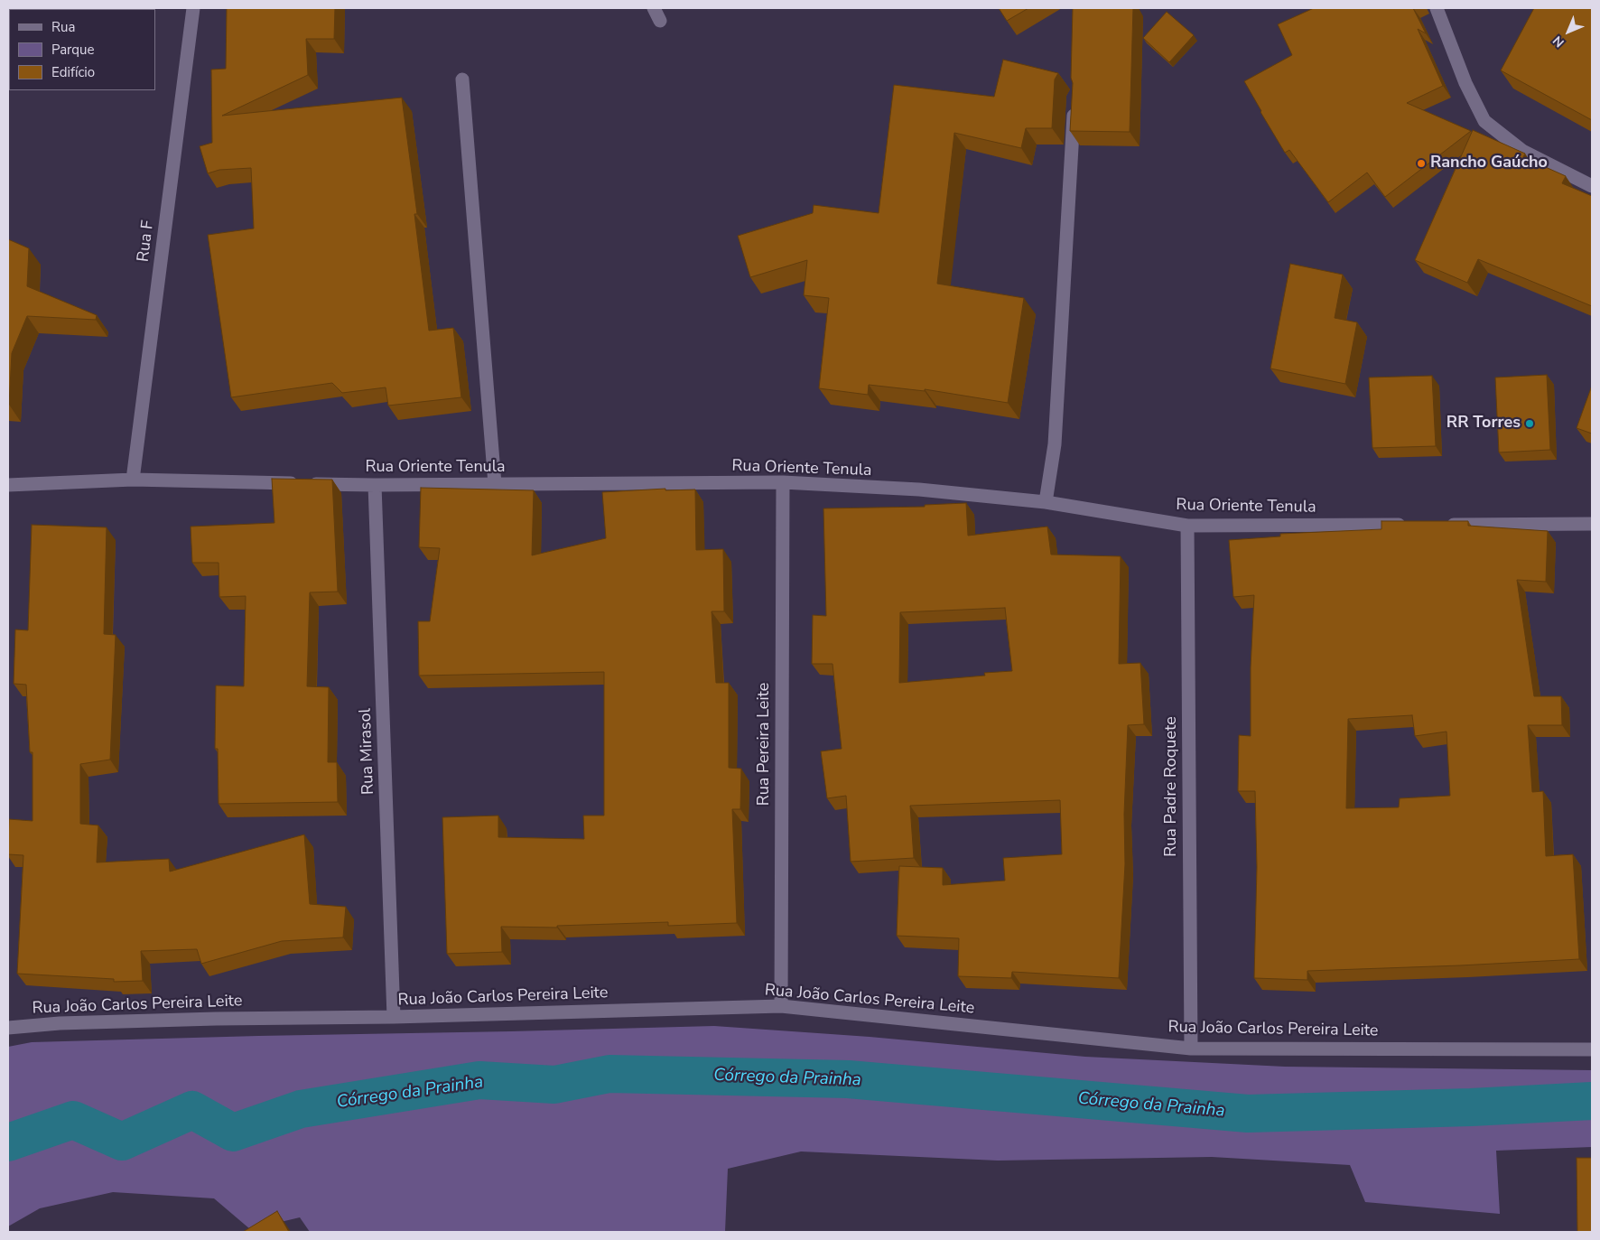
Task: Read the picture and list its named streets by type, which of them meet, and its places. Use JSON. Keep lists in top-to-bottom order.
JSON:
{
  "streets": {
    "street": [
      "Rua F",
      "Rua Oriente Tenula",
      "Rua Pereira Leite",
      "Rua Mirasol",
      "Rua Padre Roquete",
      "Rua João Carlos Pereira Leite"
    ]
  },
  "crossings": [
    ["Rua F", "Rua Oriente Tenula"],
    ["Rua Oriente Tenula", "Rua Pereira Leite"],
    ["Rua Oriente Tenula", "Rua Mirasol"],
    ["Rua Oriente Tenula", "Rua Padre Roquete"],
    ["Rua Pereira Leite", "Rua João Carlos Pereira Leite"],
    ["Rua Mirasol", "Rua João Carlos Pereira Leite"],
    ["Rua Padre Roquete", "Rua João Carlos Pereira Leite"]
  ],
  "water": ["Córrego da Prainha"],
  "places": ["Rancho Gaúcho", "RR Torres"],
  "legend": ["Rua", "Parque", "Edifício"],
  "north": "bottom left"
}
